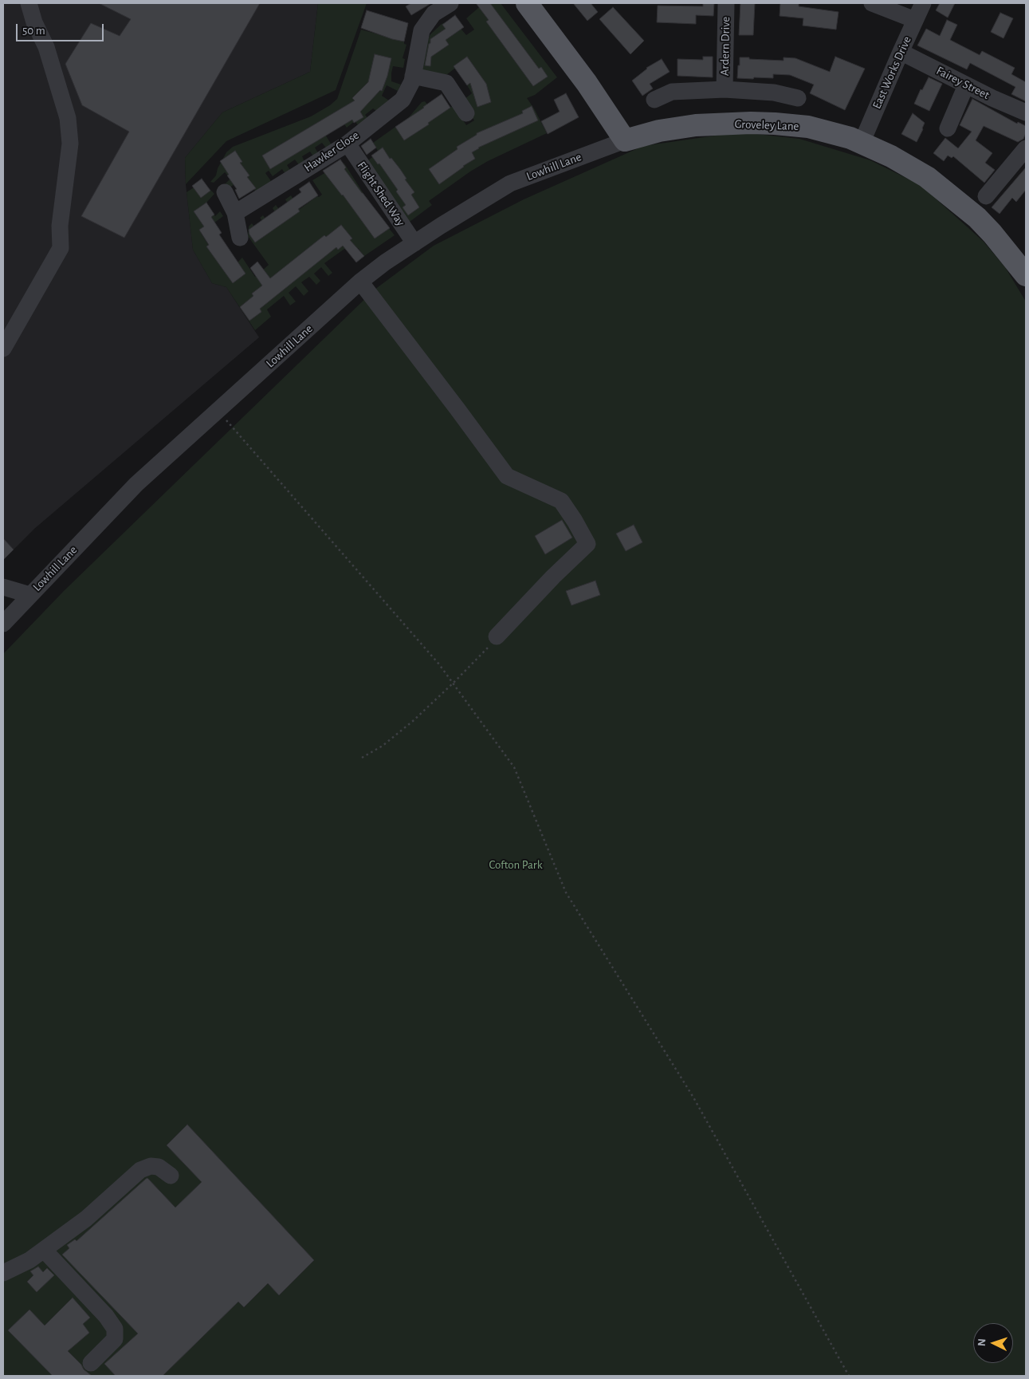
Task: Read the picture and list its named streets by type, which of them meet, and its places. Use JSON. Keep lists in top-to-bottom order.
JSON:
{
  "streets": {
    "main road": ["Groveley Lane"],
    "street": [
      "Ardern Drive",
      "East Works Drive",
      "Fairey Street",
      "Hawker Close",
      "Lowhill Lane",
      "Flight Shed Way"
    ]
  },
  "crossings": [
    ["East Works Drive", "Fairey Street"],
    ["East Works Drive", "Groveley Lane"],
    ["Groveley Lane", "Lowhill Lane"],
    ["Hawker Close", "Flight Shed Way"],
    ["Lowhill Lane", "Flight Shed Way"]
  ],
  "parks": ["Cofton Park"],
  "scale_bar": "50 m",
  "north": "left"
}
